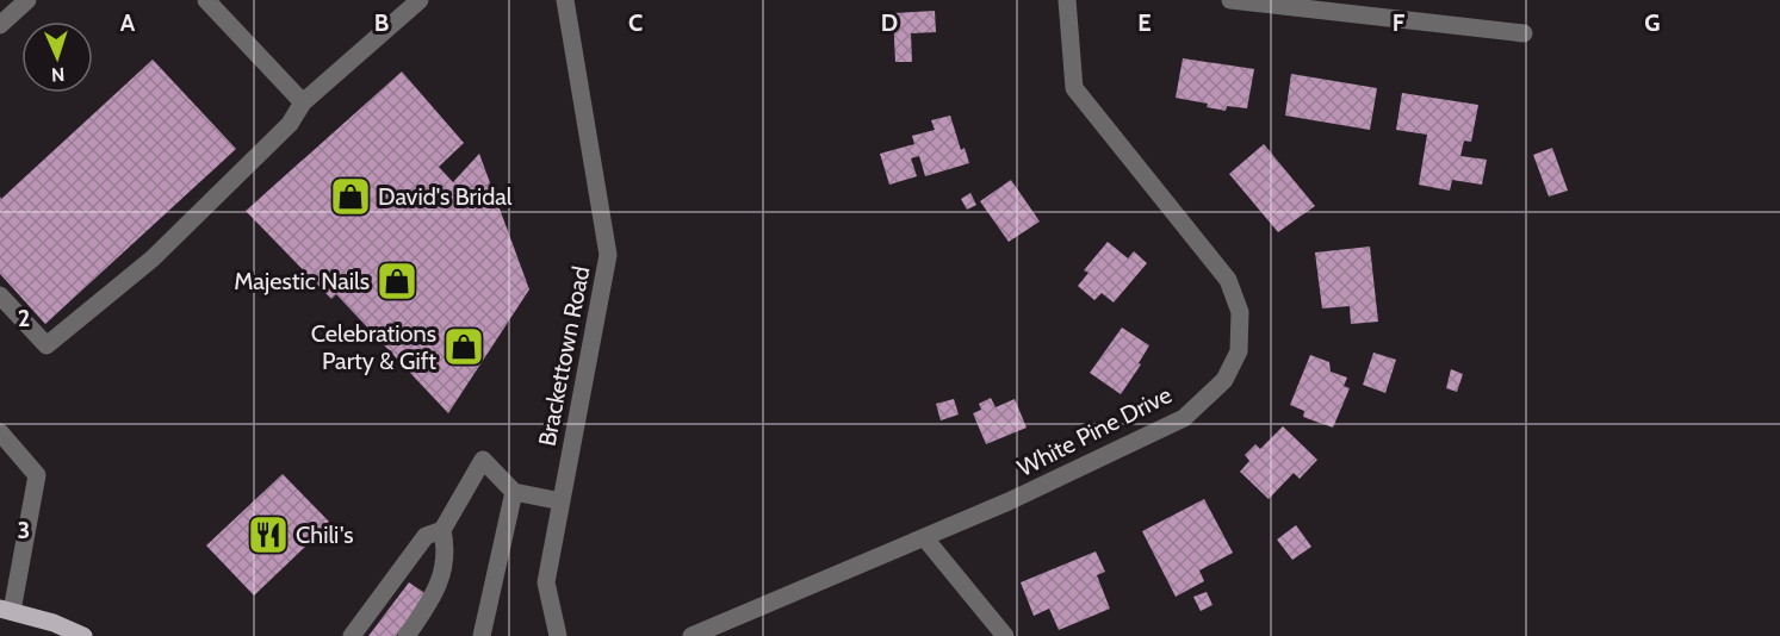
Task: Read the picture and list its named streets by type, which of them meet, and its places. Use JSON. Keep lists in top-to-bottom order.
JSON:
{
  "streets": {
    "street": ["Brackettown Road", "White Pine Drive"]
  },
  "places": {
    "shop": ["David's Bridal", "Majestic Nails", "Celebrations Party & Gift"],
    "restaurant": ["Chili's"]
  },
  "north": "bottom",
  "grid": {
    "columns": [
      "A",
      "B",
      "C",
      "D",
      "E",
      "F",
      "G"
    ],
    "rows": ["2", "3"]
  }
}
